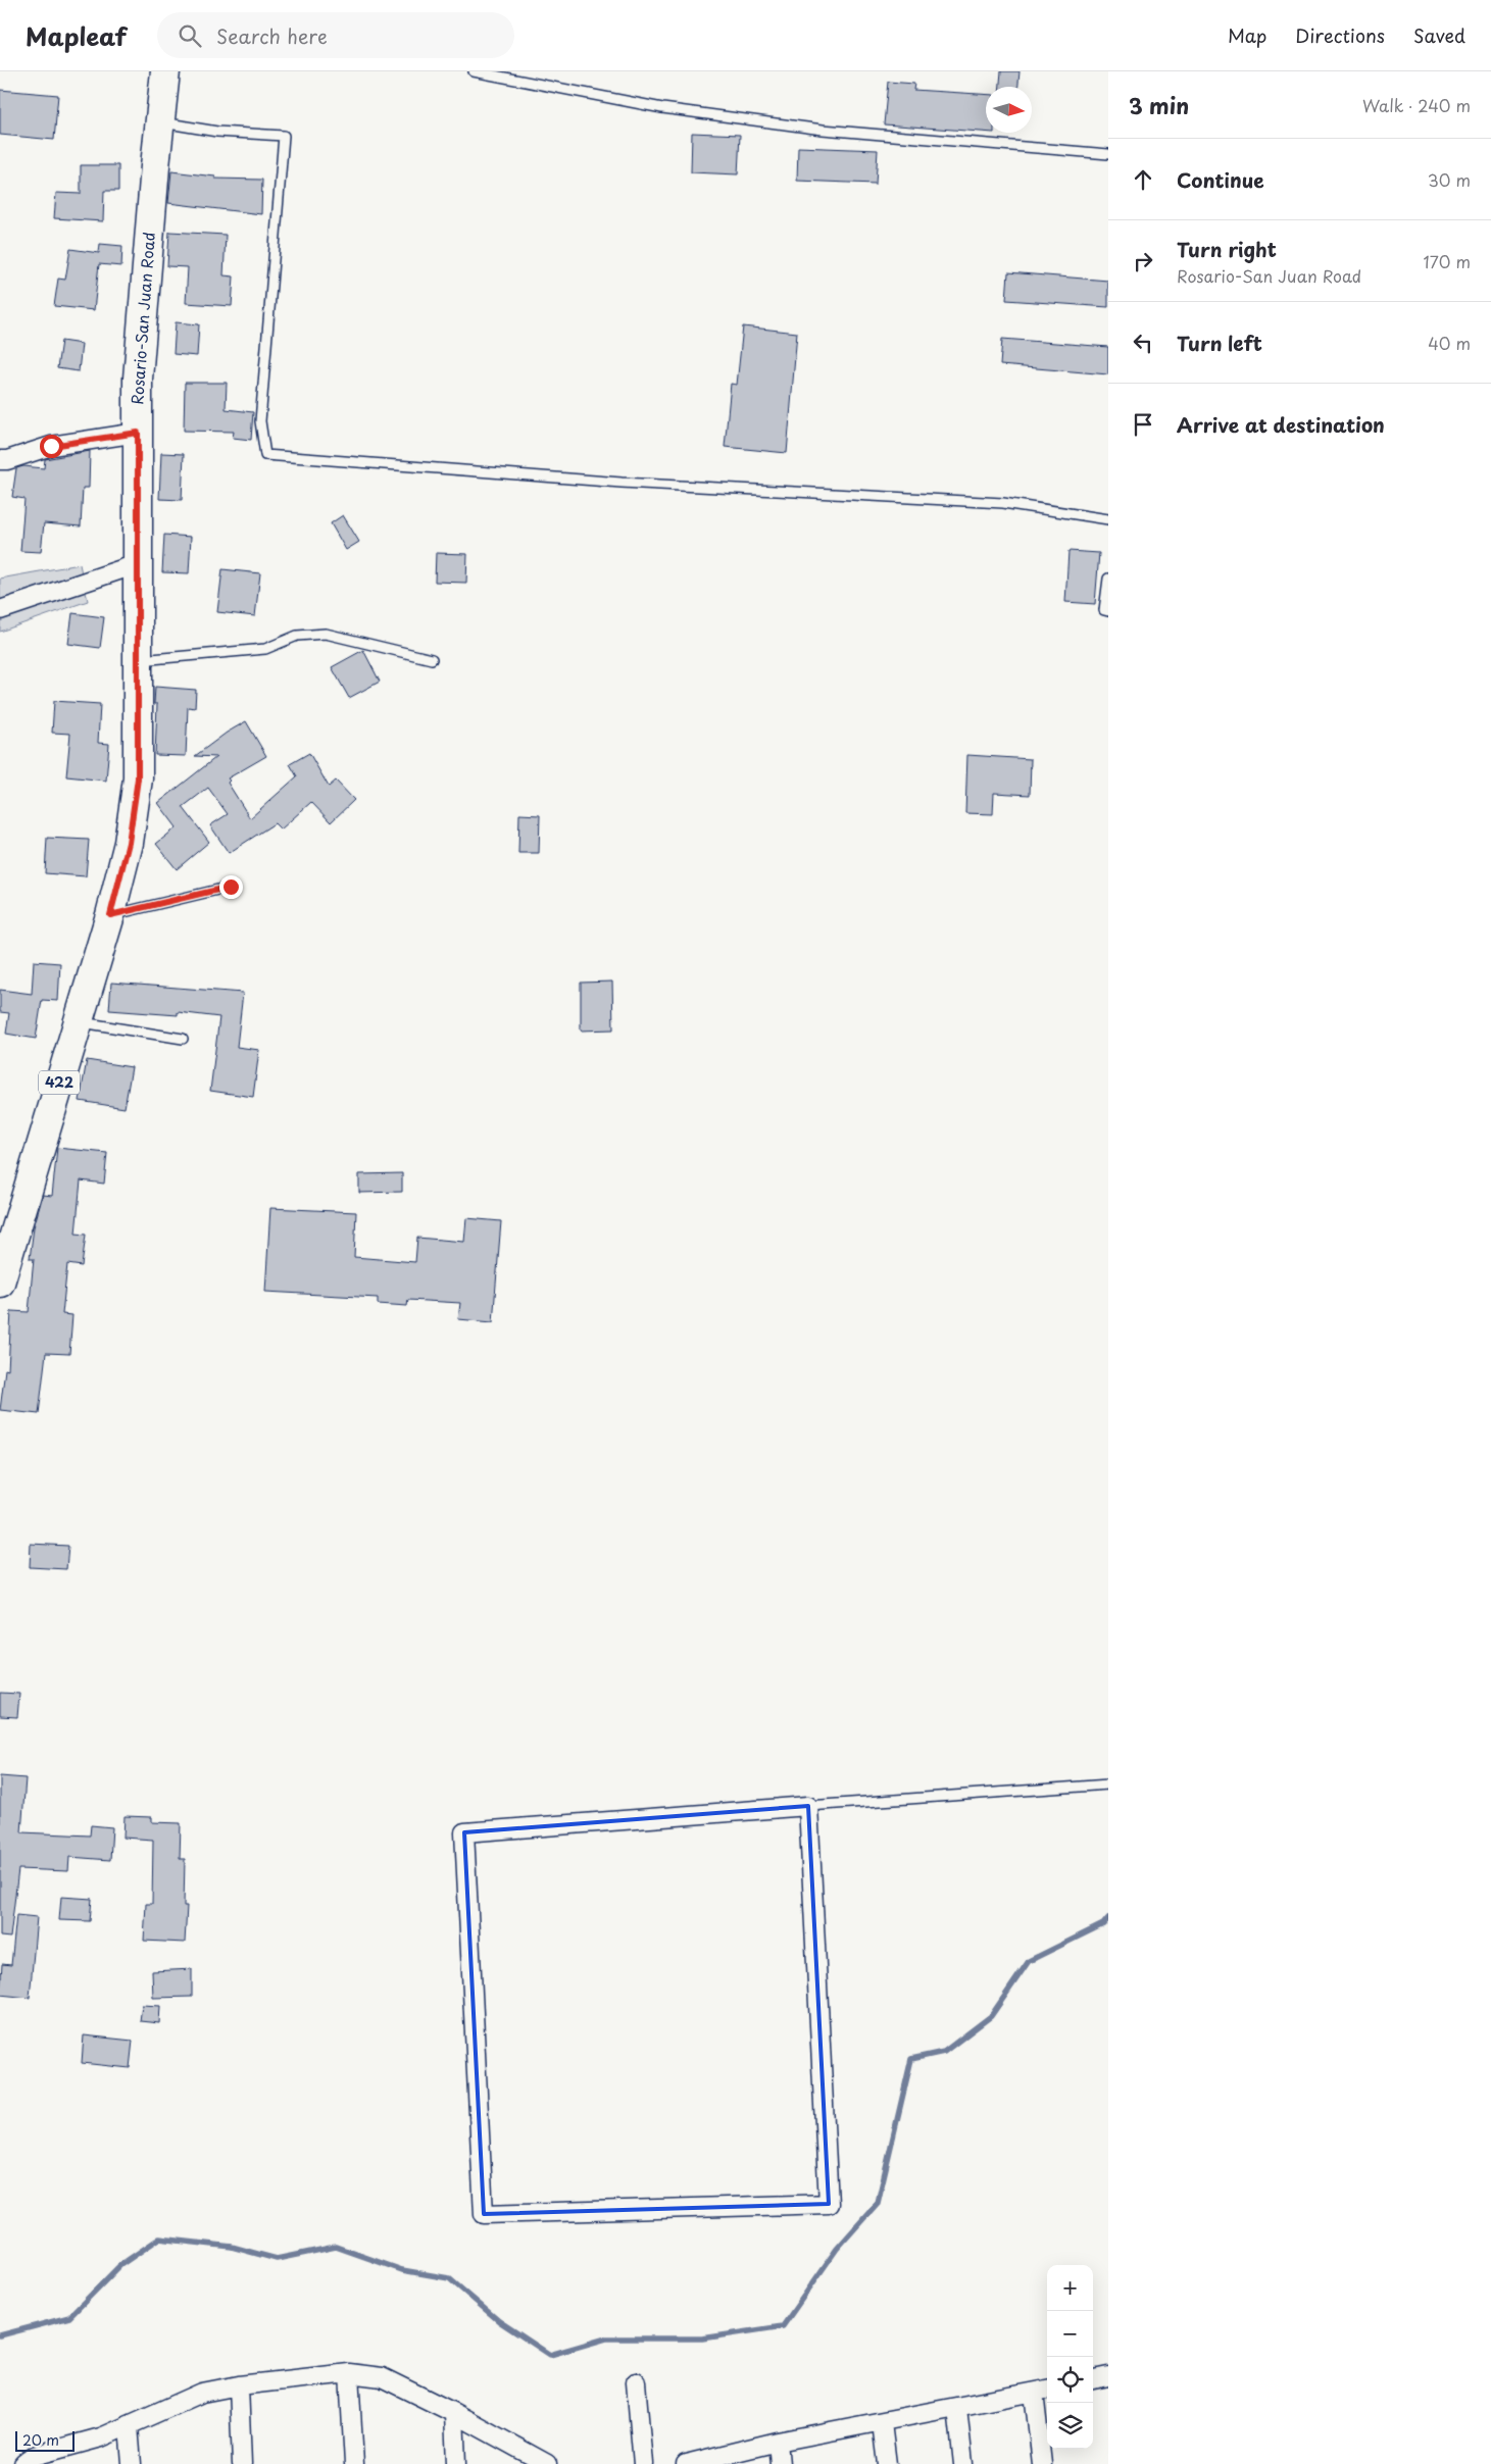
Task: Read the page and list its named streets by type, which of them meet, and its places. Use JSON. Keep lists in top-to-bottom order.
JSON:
{
  "streets": {
    "main road": ["Rosario-San Juan Road", "422"]
  },
  "scale_bar": "20 m",
  "north": "right",
  "page": {
    "header": "Mapleaf",
    "search": "Search here",
    "nav": ["Map", "Directions", "Saved"],
    "heading": ["3 min", "Walk · 240 m"],
    "list": [
      ["Continue", "30 m"],
      ["Turn right", "Rosario-San Juan Road", "170 m"],
      ["Turn left", "40 m"],
      "Arrive at destination"
    ],
    "map_buttons": ["+", "−"],
    "scale": "20 m"
  }
}
